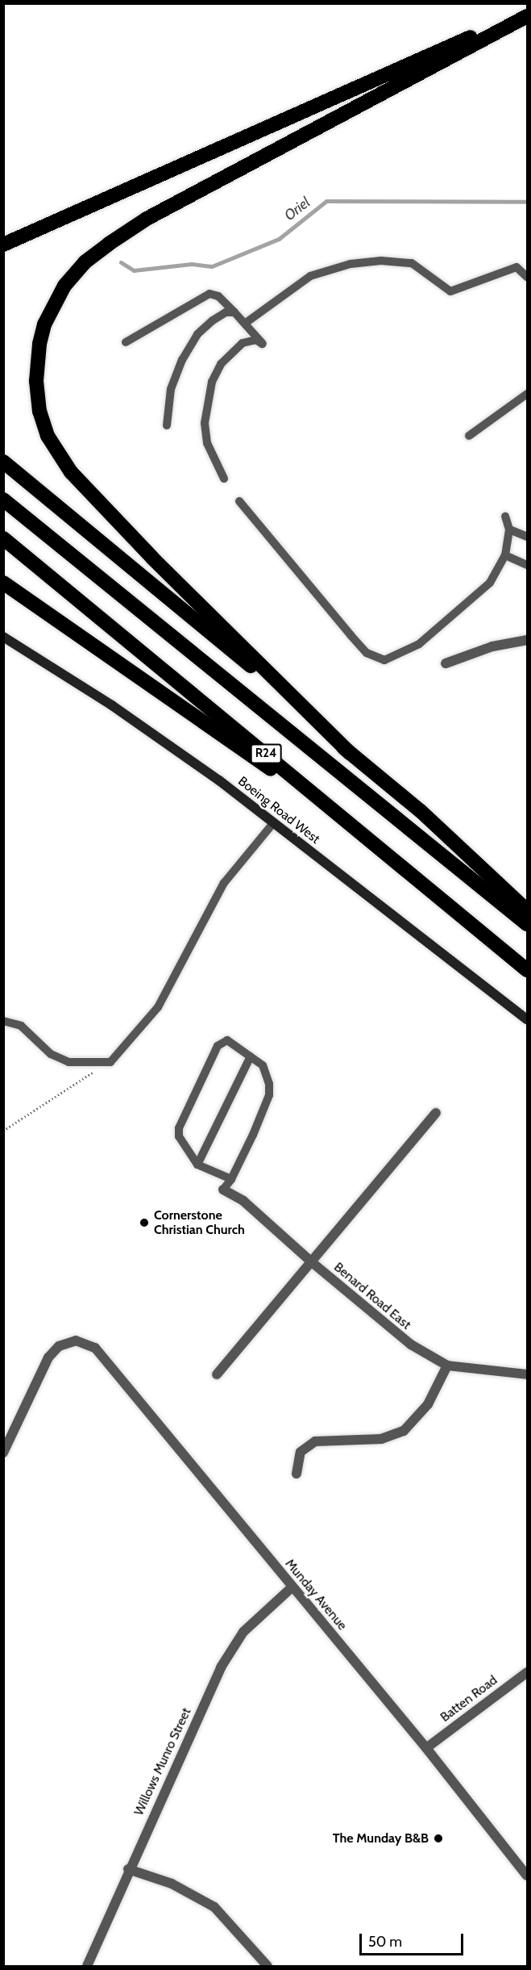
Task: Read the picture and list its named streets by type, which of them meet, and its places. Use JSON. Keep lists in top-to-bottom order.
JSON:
{
  "streets": {
    "highway": ["R24"],
    "main road": ["Boeing Road West"],
    "street": [
      "Benard Road East",
      "Munday Avenue",
      "Batten Road",
      "Willows Munro Street"
    ]
  },
  "crossings": [
    ["Munday Avenue", "Batten Road"],
    ["Munday Avenue", "Willows Munro Street"]
  ],
  "water": ["Oriel"],
  "places": ["Cornerstone Christian Church", "The Munday B&B"],
  "scale_bar": "50 m"
}
